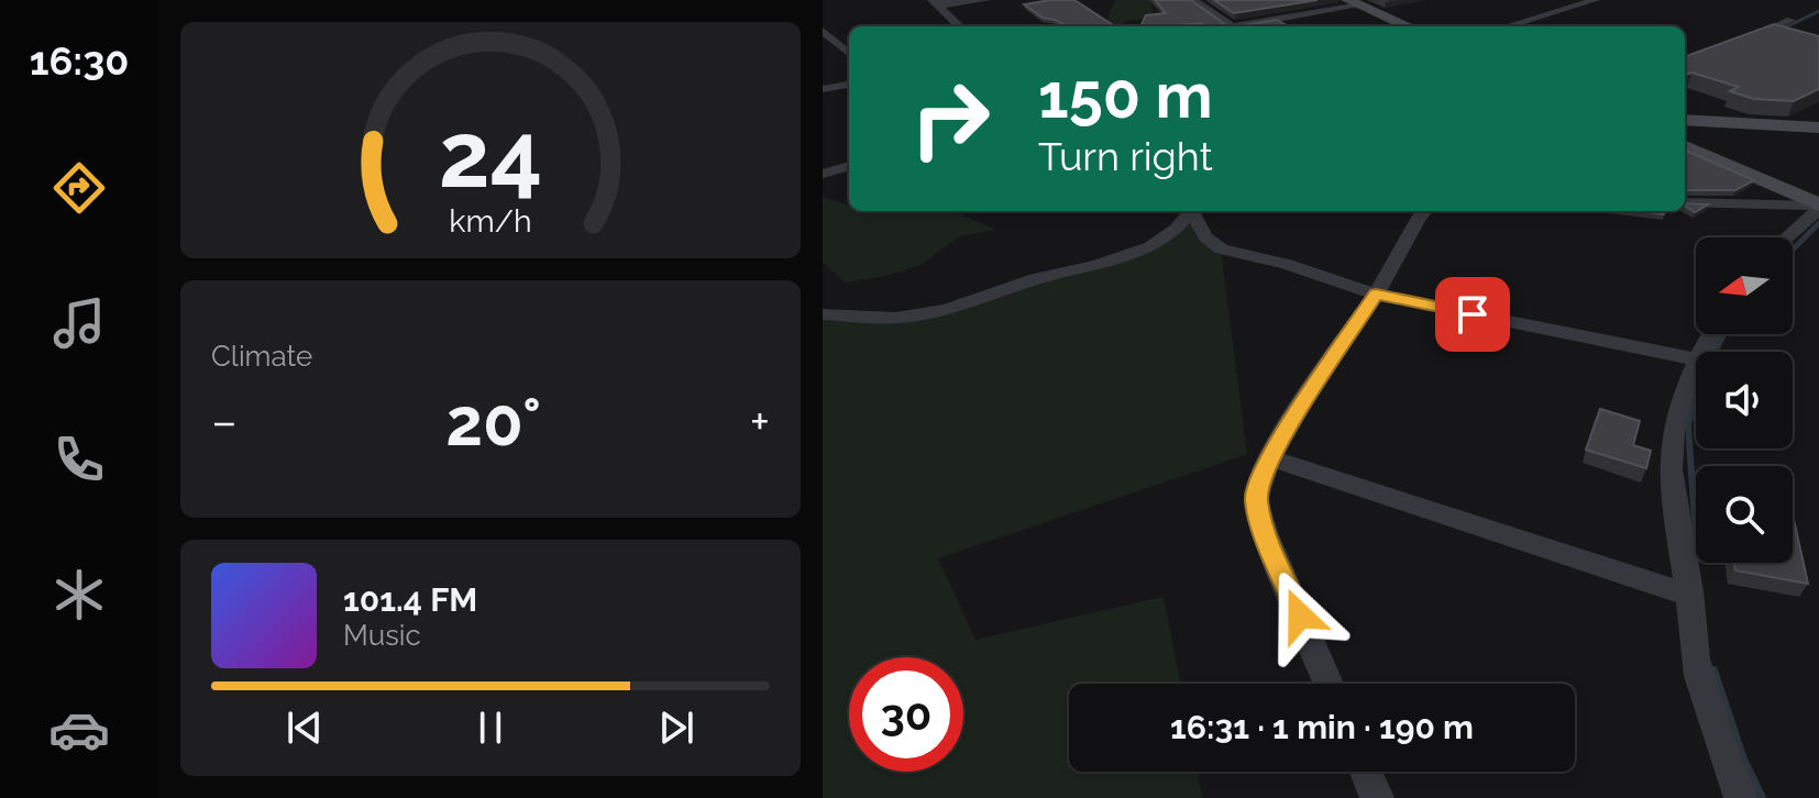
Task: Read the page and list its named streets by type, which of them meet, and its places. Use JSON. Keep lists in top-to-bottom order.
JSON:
{
  "north": "left",
  "page": {
    "tabs": "16:30",
    "turn": ["150 m", "Turn right"],
    "tile": "Climate",
    "heat": ["−", "20°", "+"],
    "song": ["101.4 FM", "Music"],
    "limit": "30",
    "trip": "16:31 · 1 min · 190 m",
    "gauge": ["24", "km/h"]
  }
}
